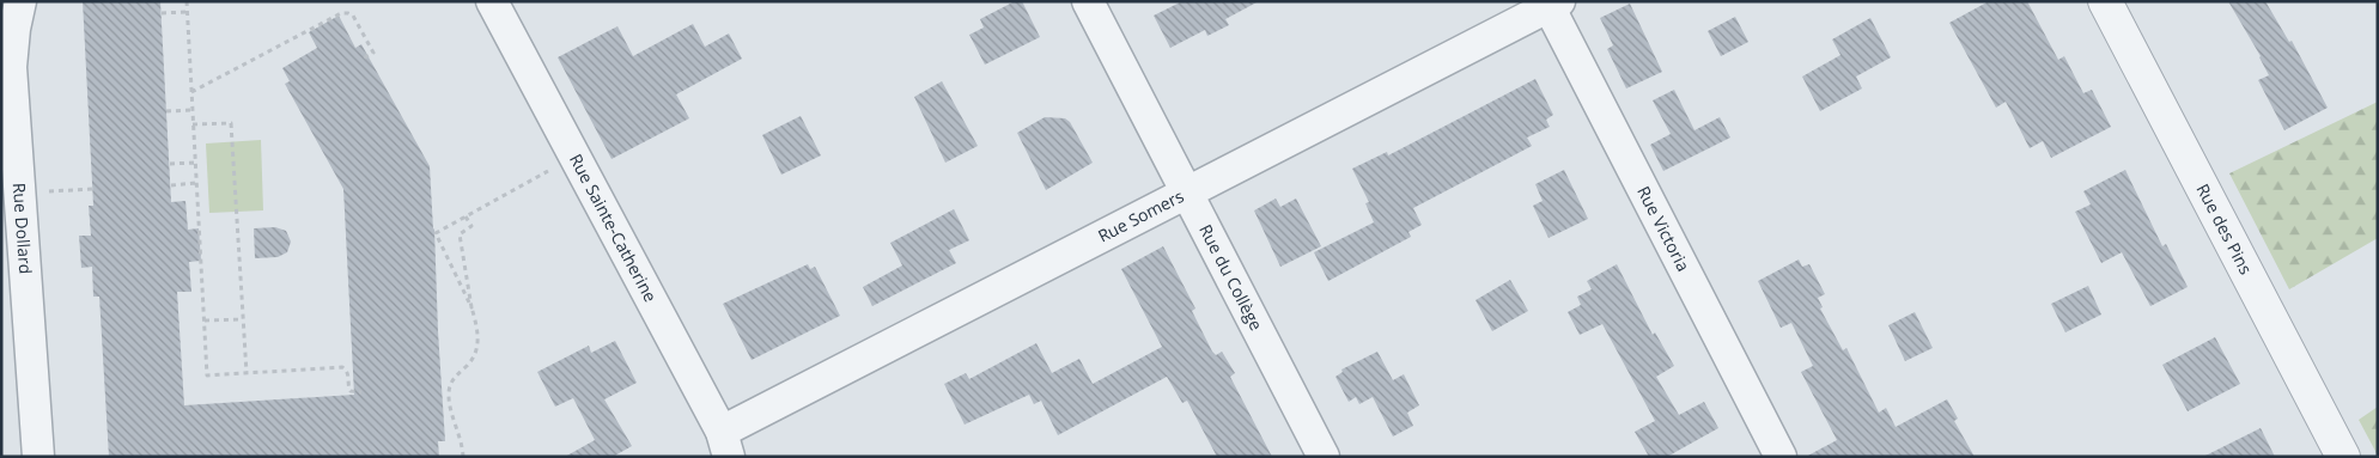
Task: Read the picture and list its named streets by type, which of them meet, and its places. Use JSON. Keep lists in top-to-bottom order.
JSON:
{
  "streets": {
    "street": [
      "Rue Somers",
      "Rue Dollard",
      "Rue Sainte-Catherine",
      "Rue Victoria",
      "Rue des Pins",
      "Rue du Collège"
    ]
  },
  "crossings": [
    ["Rue Somers", "Rue Sainte-Catherine"],
    ["Rue Somers", "Rue Victoria"],
    ["Rue Somers", "Rue du Collège"]
  ]
}
